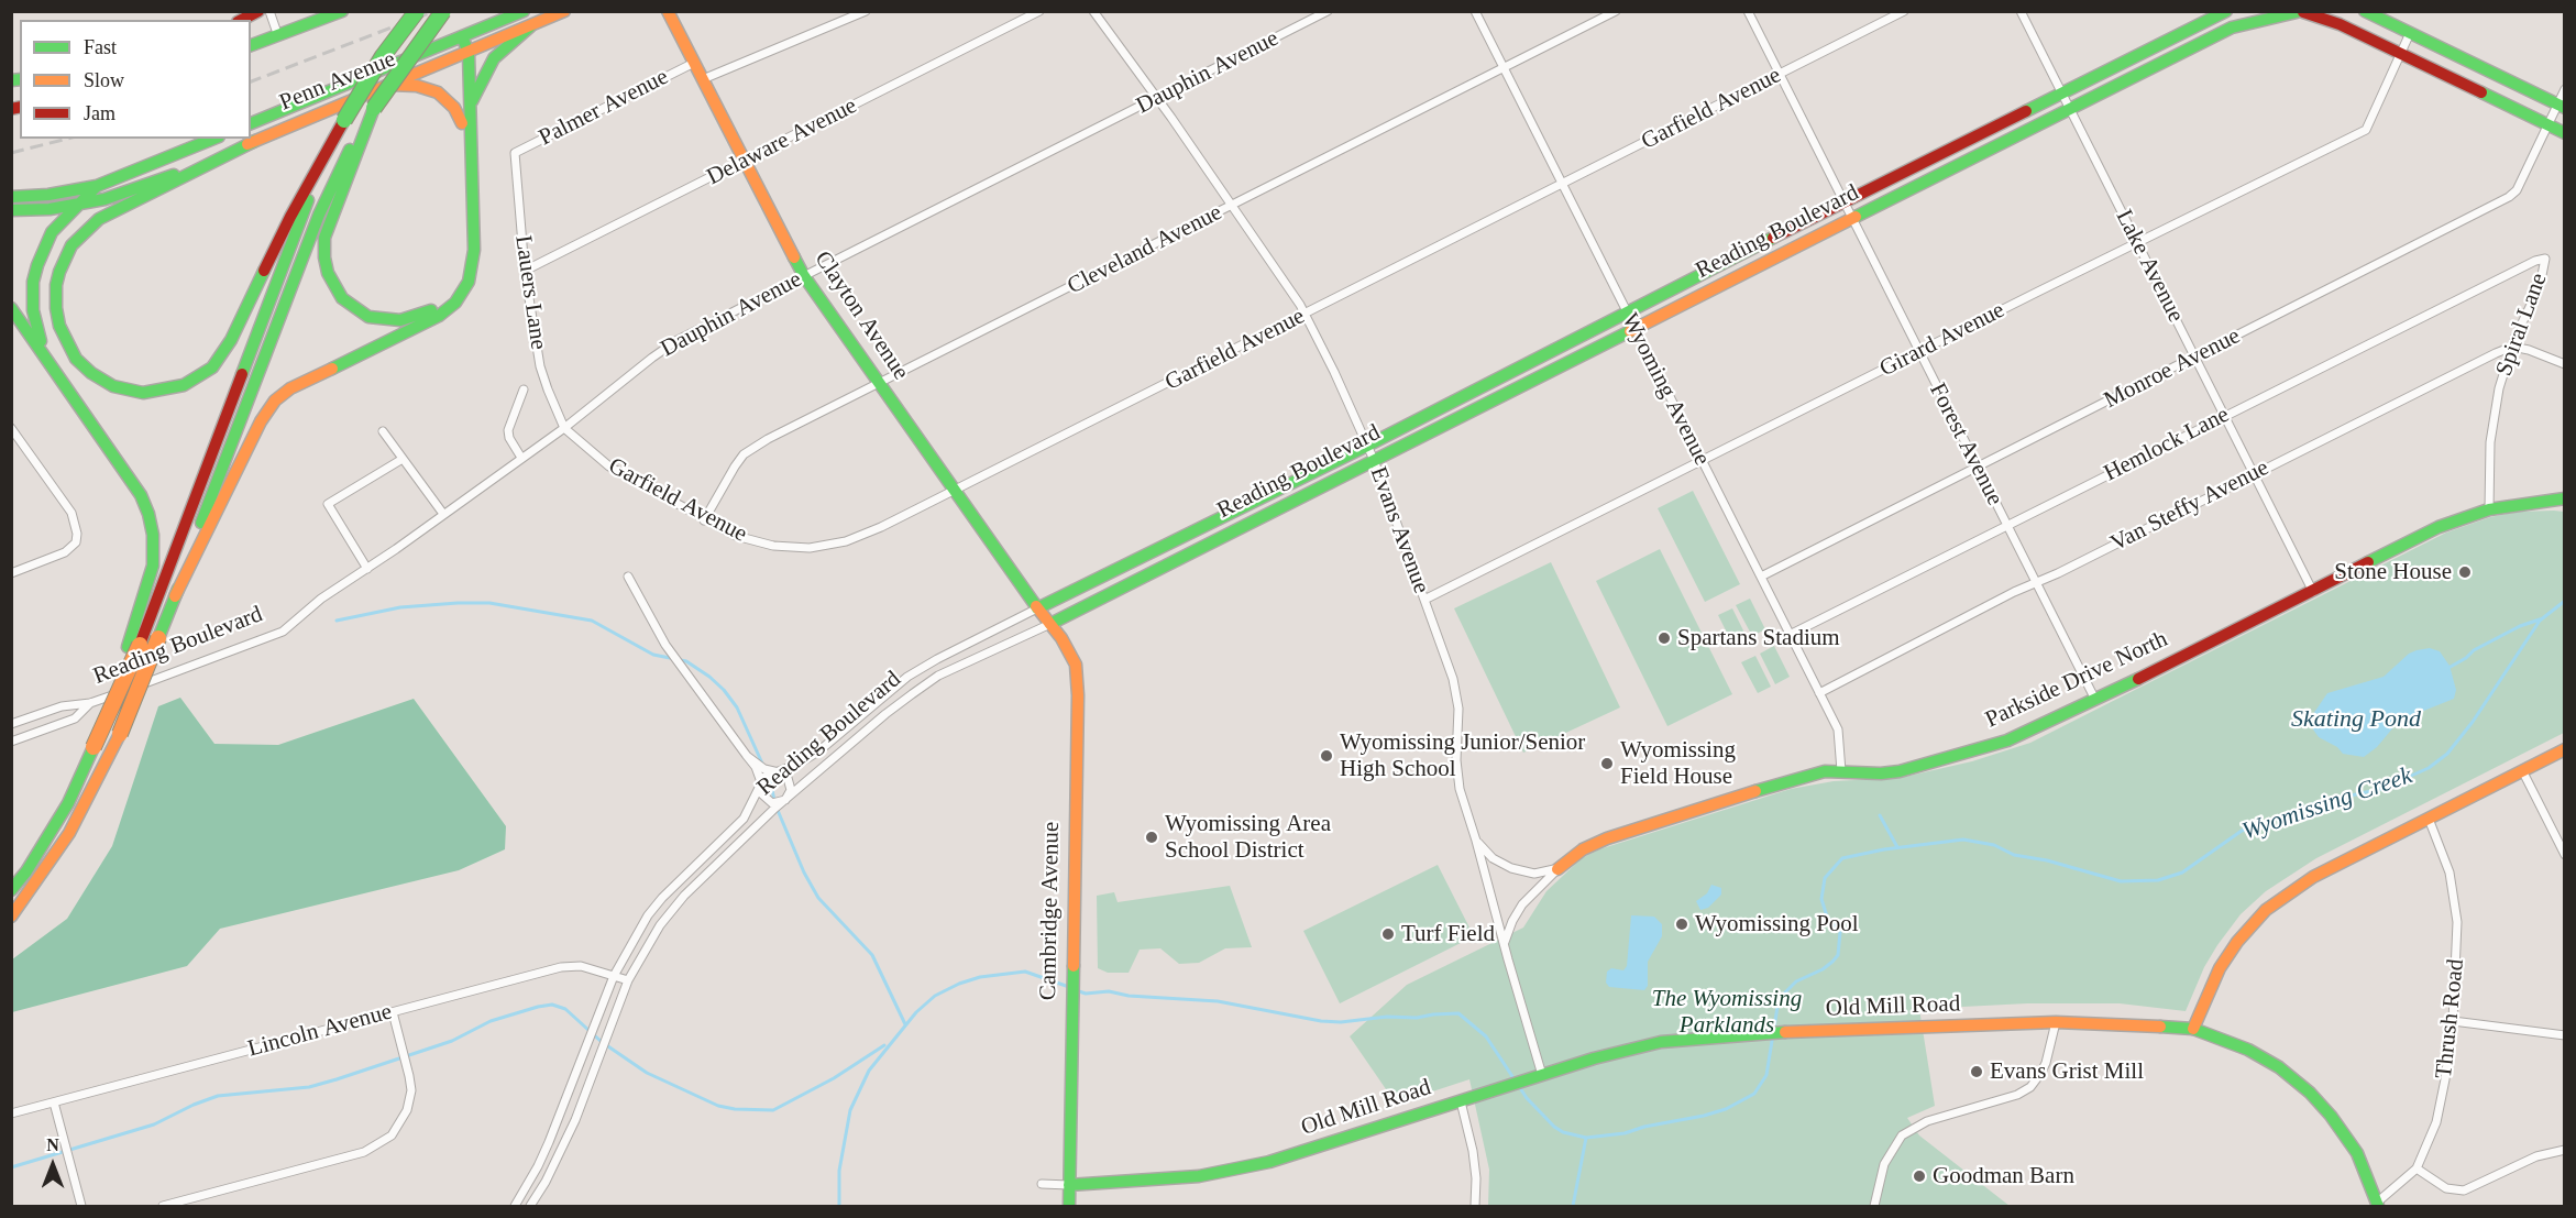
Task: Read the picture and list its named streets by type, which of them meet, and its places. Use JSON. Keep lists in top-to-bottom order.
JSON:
{
  "streets": {
    "main road": [
      "Penn Avenue",
      "Reading Boulevard",
      "Clayton Avenue",
      "Parkside Drive North",
      "Cambridge Avenue",
      "Old Mill Road"
    ],
    "street": [
      "Dauphin Avenue",
      "Palmer Avenue",
      "Garfield Avenue",
      "Delaware Avenue",
      "Cleveland Avenue",
      "Lake Avenue",
      "Lauers Lane",
      "Spiral Lane",
      "Girard Avenue",
      "Monroe Avenue",
      "Wyoming Avenue",
      "Forest Avenue",
      "Hemlock Lane",
      "Van Steffy Avenue",
      "Evans Avenue",
      "Thrush Road",
      "Lincoln Avenue"
    ]
  },
  "crossings": [
    ["Dauphin Avenue", "Garfield Avenue"],
    ["Dauphin Avenue", "Reading Boulevard"],
    ["Dauphin Avenue", "Lauers Lane"],
    ["Dauphin Avenue", "Clayton Avenue"],
    ["Dauphin Avenue", "Evans Avenue"],
    ["Palmer Avenue", "Lauers Lane"],
    ["Palmer Avenue", "Clayton Avenue"],
    ["Garfield Avenue", "Cleveland Avenue"],
    ["Garfield Avenue", "Lauers Lane"],
    ["Garfield Avenue", "Clayton Avenue"],
    ["Garfield Avenue", "Wyoming Avenue"],
    ["Garfield Avenue", "Forest Avenue"],
    ["Garfield Avenue", "Evans Avenue"],
    ["Delaware Avenue", "Lauers Lane"],
    ["Delaware Avenue", "Clayton Avenue"],
    ["Reading Boulevard", "Lake Avenue"],
    ["Reading Boulevard", "Clayton Avenue"],
    ["Reading Boulevard", "Girard Avenue"],
    ["Reading Boulevard", "Monroe Avenue"],
    ["Reading Boulevard", "Wyoming Avenue"],
    ["Reading Boulevard", "Forest Avenue"],
    ["Reading Boulevard", "Evans Avenue"],
    ["Reading Boulevard", "Cambridge Avenue"],
    ["Reading Boulevard", "Lincoln Avenue"],
    ["Cleveland Avenue", "Clayton Avenue"],
    ["Cleveland Avenue", "Wyoming Avenue"],
    ["Cleveland Avenue", "Evans Avenue"],
    ["Lake Avenue", "Girard Avenue"],
    ["Lake Avenue", "Monroe Avenue"],
    ["Lake Avenue", "Hemlock Lane"],
    ["Lake Avenue", "Van Steffy Avenue"],
    ["Lake Avenue", "Parkside Drive North"],
    ["Clayton Avenue", "Cambridge Avenue"],
    ["Spiral Lane", "Hemlock Lane"],
    ["Spiral Lane", "Van Steffy Avenue"],
    ["Spiral Lane", "Parkside Drive North"],
    ["Girard Avenue", "Wyoming Avenue"],
    ["Girard Avenue", "Forest Avenue"],
    ["Girard Avenue", "Evans Avenue"],
    ["Monroe Avenue", "Wyoming Avenue"],
    ["Monroe Avenue", "Forest Avenue"],
    ["Wyoming Avenue", "Hemlock Lane"],
    ["Wyoming Avenue", "Van Steffy Avenue"],
    ["Wyoming Avenue", "Parkside Drive North"],
    ["Forest Avenue", "Hemlock Lane"],
    ["Forest Avenue", "Van Steffy Avenue"],
    ["Forest Avenue", "Parkside Drive North"],
    ["Evans Avenue", "Parkside Drive North"],
    ["Evans Avenue", "Old Mill Road"],
    ["Cambridge Avenue", "Old Mill Road"],
    ["Old Mill Road", "Thrush Road"]
  ],
  "water": ["Skating Pond", "Wyomissing Creek"],
  "parks": ["The Wyomissing Parklands"],
  "places": [
    "Stone House",
    "Spartans Stadium",
    "Wyomissing Junior/Senior High School",
    "Wyomissing Field House",
    "Wyomissing Area School District",
    "Wyomissing Pool",
    "Turf Field",
    "Evans Grist Mill",
    "Goodman Barn"
  ],
  "legend": ["Fast", "Slow", "Jam"],
  "north": "top"
}
